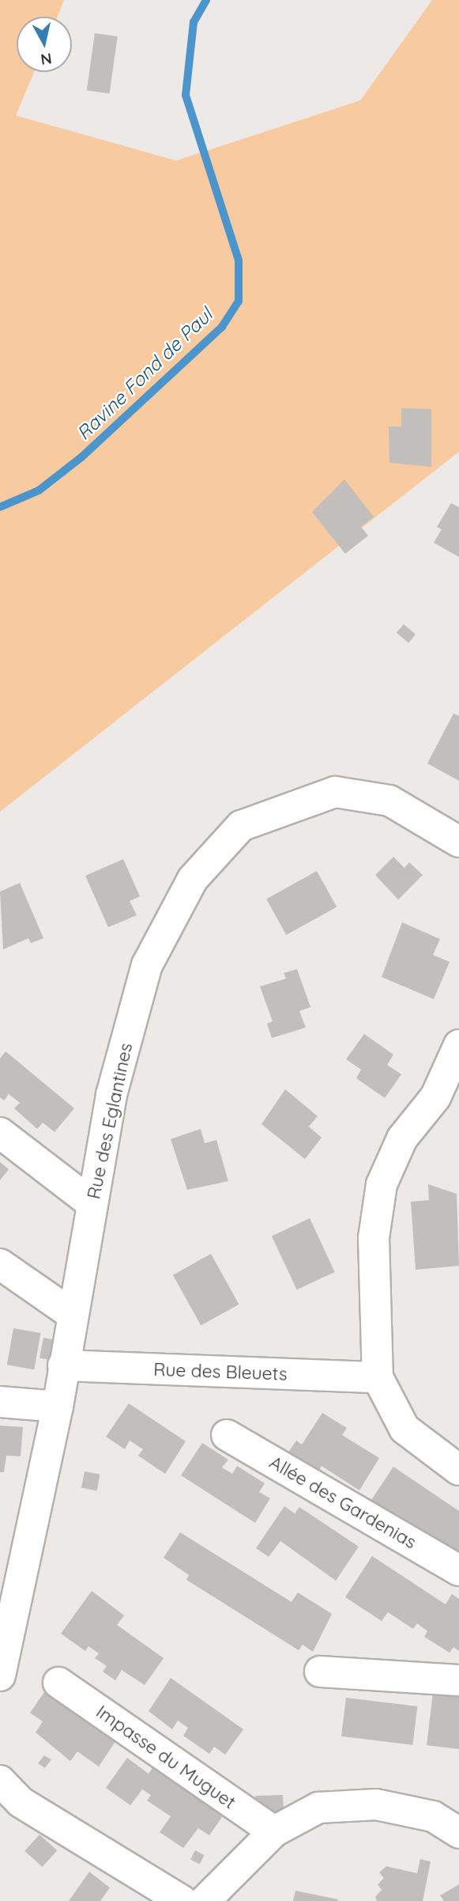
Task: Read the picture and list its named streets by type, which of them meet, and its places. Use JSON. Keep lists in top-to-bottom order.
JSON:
{
  "streets": {
    "street": [
      "Rue des Eglantines",
      "Rue des Bleuets",
      "Allée des Gardenias",
      "Impasse du Muguet"
    ]
  },
  "crossings": [
    ["Rue des Eglantines", "Rue des Bleuets"]
  ],
  "water": ["Ravine Fond de Paul"],
  "north": "bottom"
}
